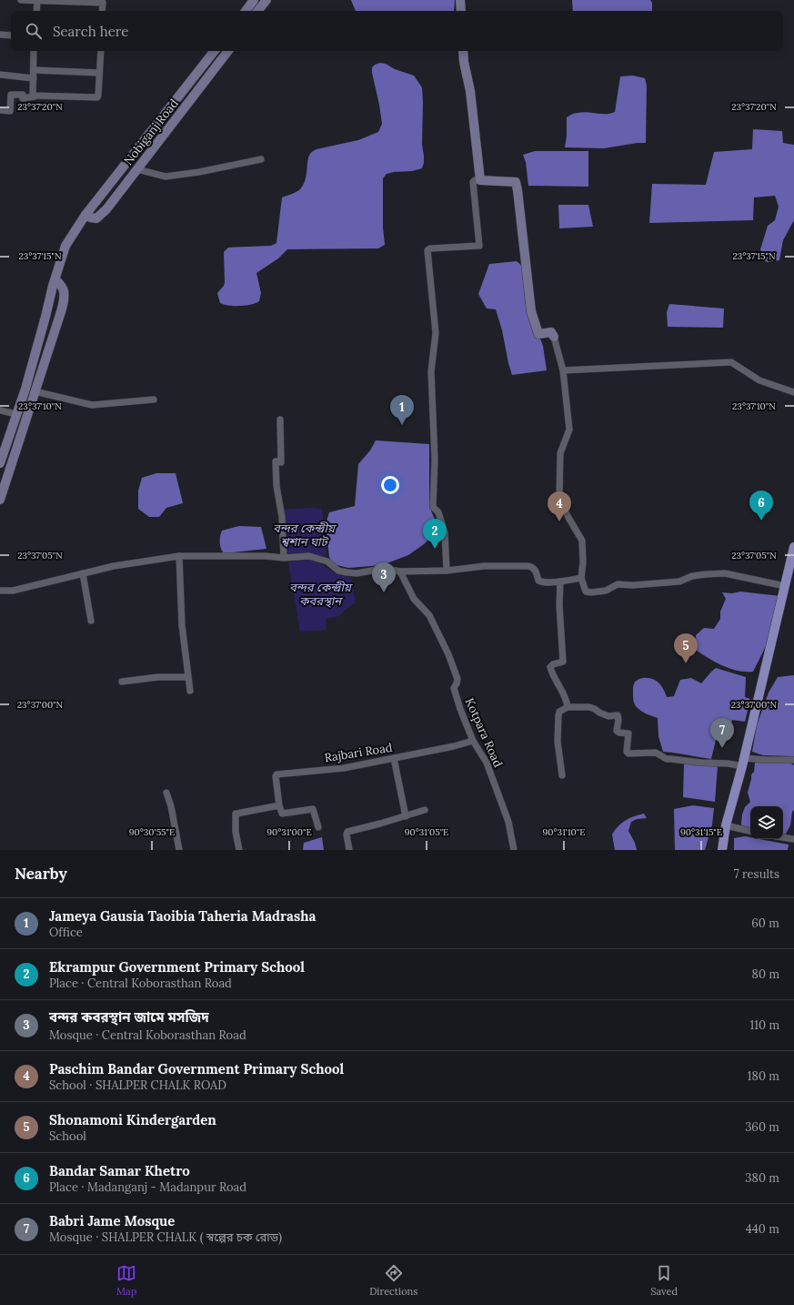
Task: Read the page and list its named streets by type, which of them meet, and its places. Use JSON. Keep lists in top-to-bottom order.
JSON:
{
  "streets": {
    "main road": ["Nobiganj Road"],
    "street": ["Kotpara Road", "Rajbari Road"]
  },
  "crossings": [
    ["Kotpara Road", "Rajbari Road"]
  ],
  "parks": ["বন্দর কেন্দ্রীয় শ্বশান ঘাট", "বন্দর কেন্দ্রীয় কবরস্থান"],
  "page": {
    "search": "Search here",
    "pins": [
      "1",
      "6",
      "4",
      "2",
      "3",
      "5",
      "7"
    ],
    "heading": ["Nearby", "7 results"],
    "list": [
      {
        "mark": "1",
        "name": "Jameya Gausia Taoibia Taheria Madrasha",
        "note": "Office",
        "value": "60 m"
      },
      {
        "mark": "2",
        "name": "Ekrampur Government Primary School",
        "note": "Place · Central Koborasthan Road",
        "value": "80 m"
      },
      {
        "mark": "3",
        "name": "বন্দর কবরস্থান জামে মসজিদ",
        "note": "Mosque · Central Koborasthan Road",
        "value": "110 m"
      },
      {
        "mark": "4",
        "name": "Paschim Bandar Government Primary School",
        "note": "School · SHALPER CHALK ROAD",
        "value": "180 m"
      },
      {
        "mark": "5",
        "name": "Shonamoni Kindergarden",
        "note": "School",
        "value": "360 m"
      },
      {
        "mark": "6",
        "name": "Bandar Samar Khetro",
        "note": "Place · Madanganj - Madanpur Road",
        "value": "380 m"
      },
      {
        "mark": "7",
        "name": "Babri Jame Mosque",
        "note": "Mosque · SHALPER CHALK ( স্বল্পের চক রোড)",
        "value": "440 m"
      }
    ],
    "nav": ["Map", "Directions", "Saved"]
  },
  "coordinates": [
    "23°37'20\"N",
    "23°37'15\"N",
    "23°37'10\"N",
    "23°37'05\"N",
    "23°37'00\"N",
    "90°30'55\"E",
    "90°31'00\"E",
    "90°31'05\"E",
    "90°31'10\"E",
    "90°31'15\"E"
  ]
}
